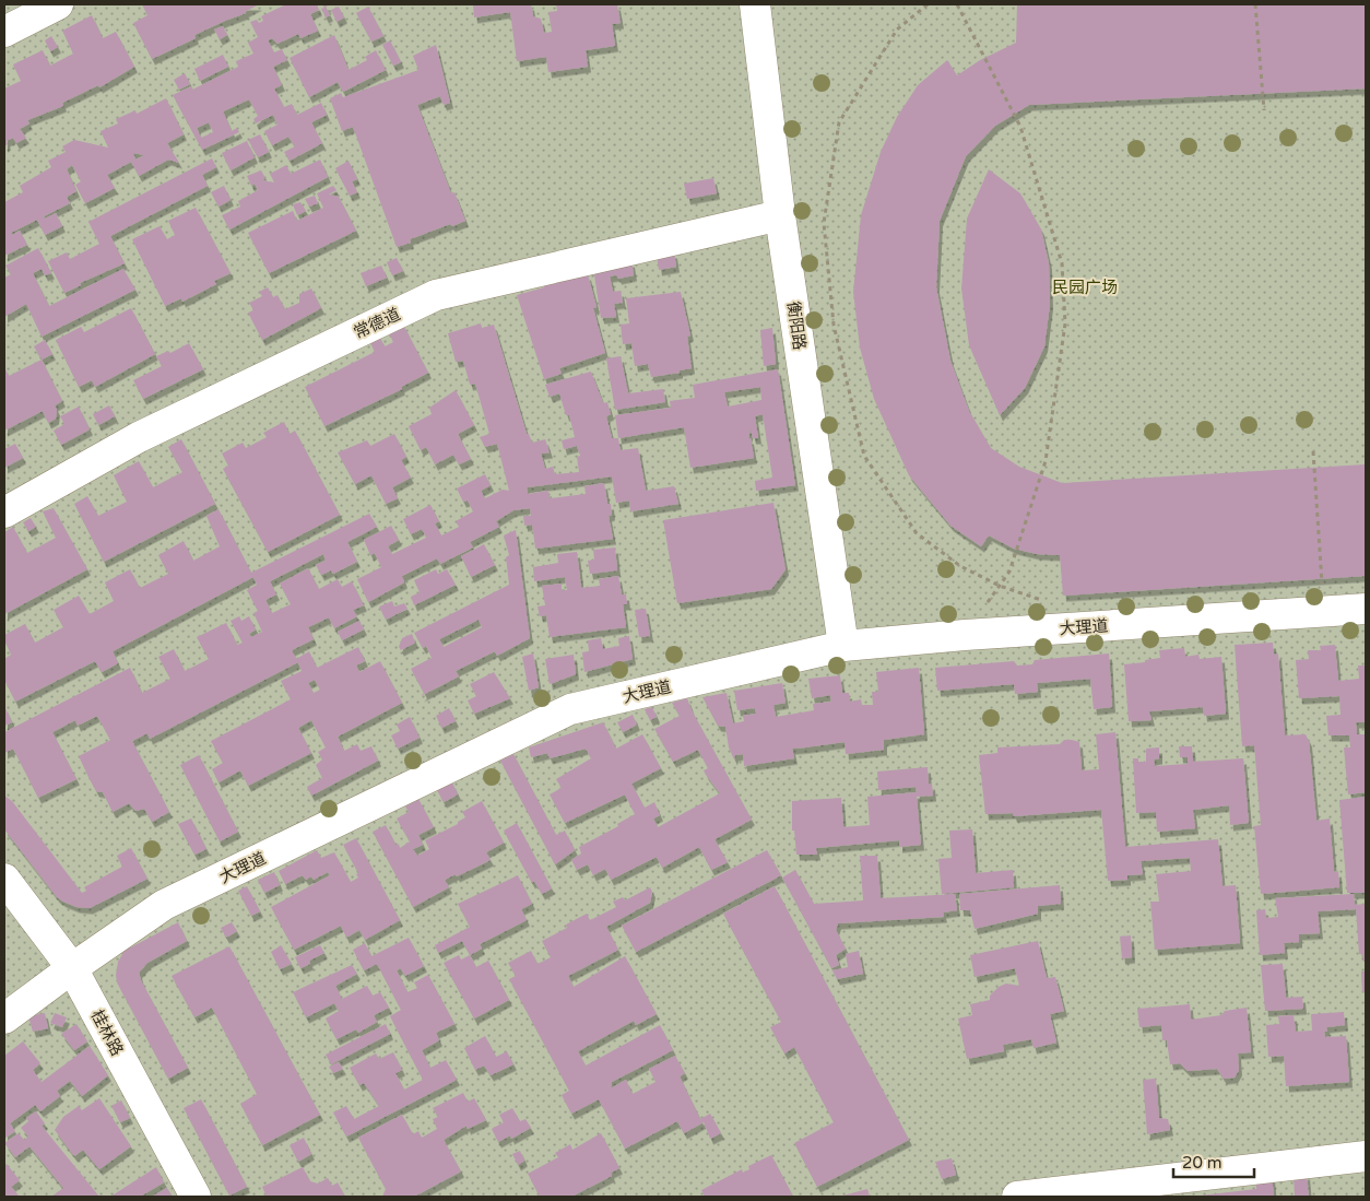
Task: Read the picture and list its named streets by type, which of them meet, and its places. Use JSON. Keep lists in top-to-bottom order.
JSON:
{
  "streets": {
    "street": [
      "常德道",
      "衡阳路",
      "大理道",
      "桂林路"
    ]
  },
  "crossings": [
    ["常德道", "衡阳路"],
    ["衡阳路", "大理道"],
    ["大理道", "桂林路"]
  ],
  "parks": ["民园广场"],
  "scale_bar": "20 m"
}
